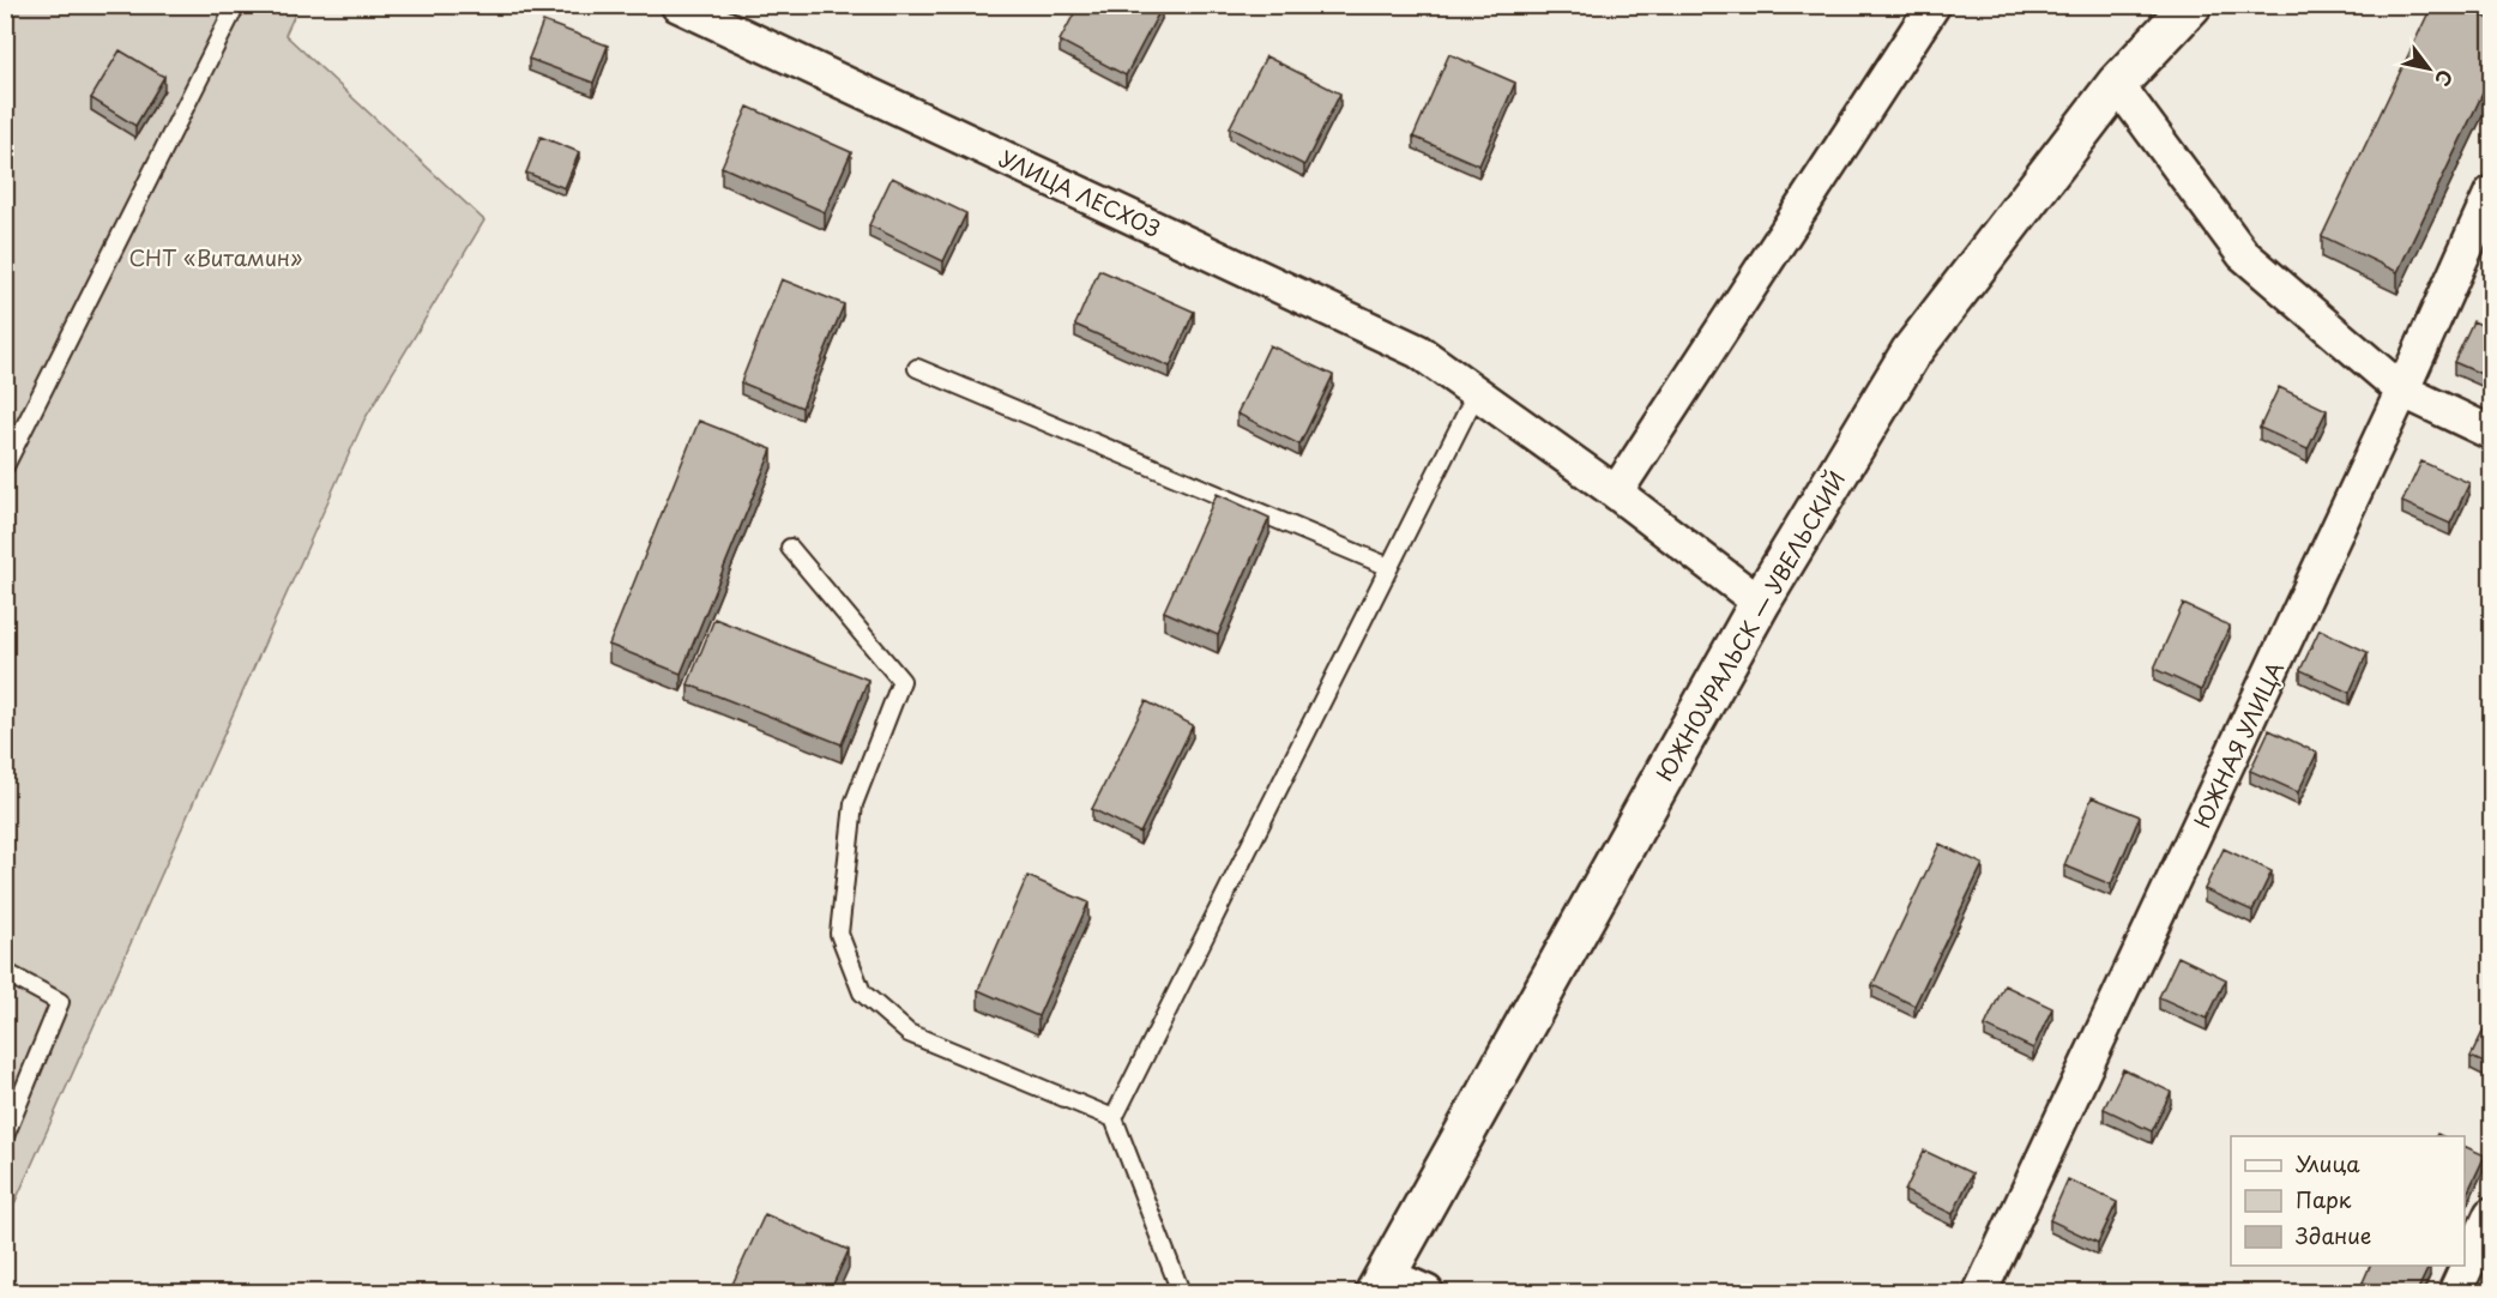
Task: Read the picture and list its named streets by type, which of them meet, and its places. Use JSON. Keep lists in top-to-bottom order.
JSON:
{
  "streets": {
    "street": ["УЛИЦА ЛЕСХОЗ", "ЮЖНОУРАЛЬСК — УВЕЛЬСКИЙ", "ЮЖНАЯ УЛИЦА"]
  },
  "crossings": [
    ["УЛИЦА ЛЕСХОЗ", "ЮЖНОУРАЛЬСК — УВЕЛЬСКИЙ"]
  ],
  "parks": ["СНТ «Витамин»"],
  "legend": ["Улица", "Парк", "Здание"],
  "north": "bottom right"
}
